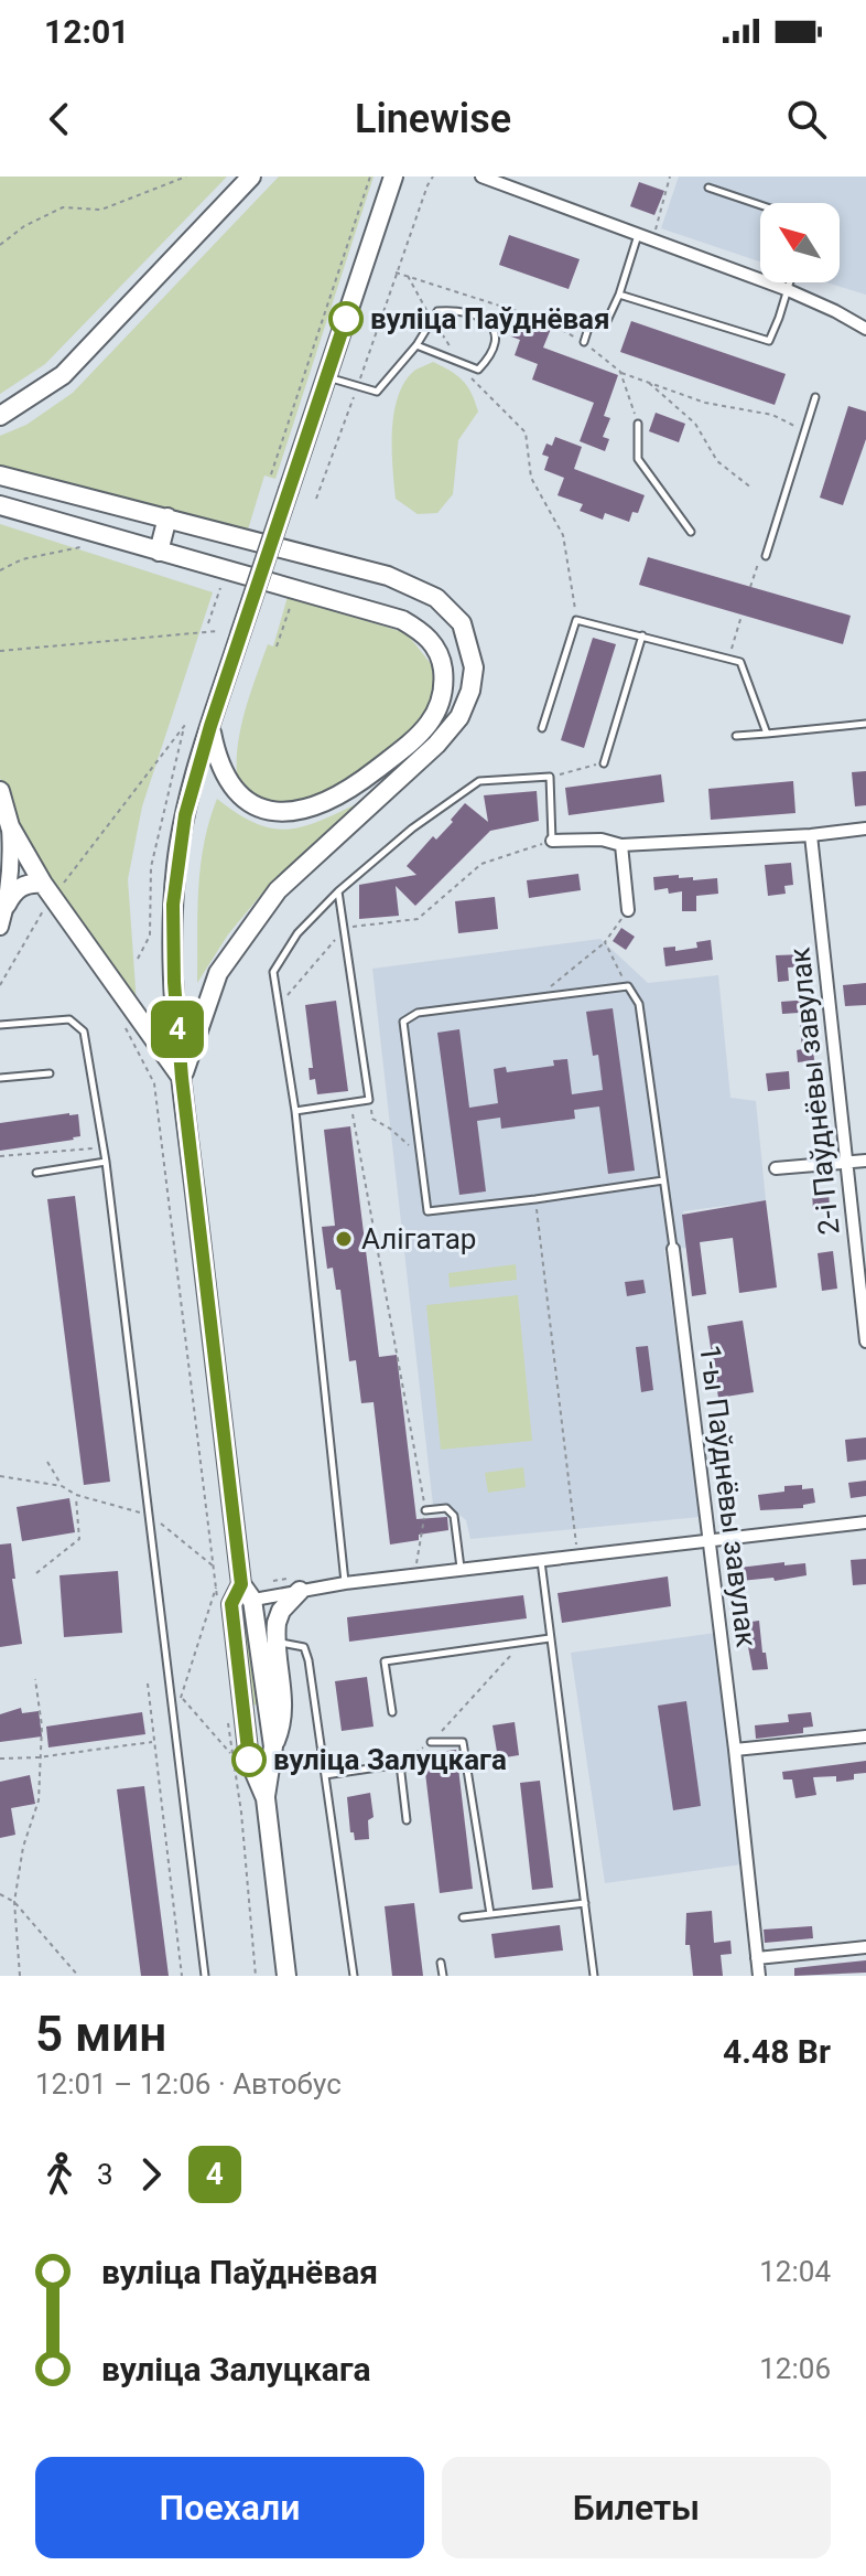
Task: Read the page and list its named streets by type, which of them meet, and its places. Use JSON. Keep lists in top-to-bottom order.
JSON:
{
  "streets": {
    "street": ["2-і Паўднёвы завулак", "1-ы Паўднёвы завулак"]
  },
  "places": ["вуліца Паўднёвая", "Алігатар", "вуліца Залуцкага"],
  "lines": ["bus line 4"],
  "north": "top left",
  "page": {
    "status": "12:01",
    "header": "Linewise",
    "on_map": "4",
    "heading": ["5 мин", "12:01 – 12:06 · Автобус", "4.48 Br"],
    "legs": ["3", "4"],
    "list": [
      {
        "name": "вуліца Паўднёвая",
        "value": "12:04"
      },
      {
        "name": "вуліца Залуцкага",
        "value": "12:06"
      }
    ],
    "buttons": ["Поехали", "Билеты"]
  }
}
